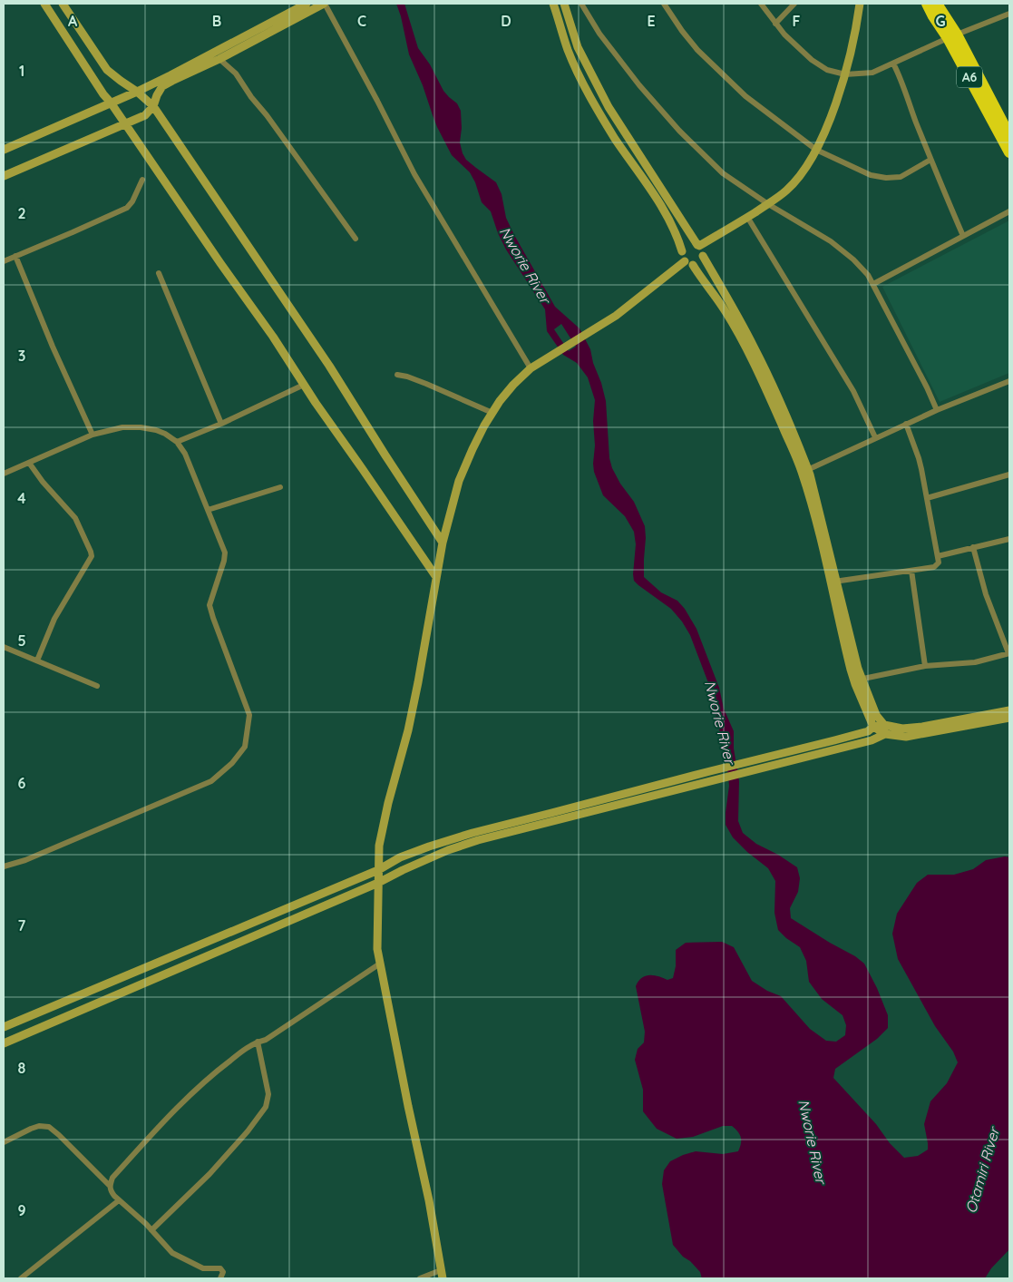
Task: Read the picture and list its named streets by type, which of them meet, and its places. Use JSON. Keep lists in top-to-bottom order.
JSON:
{
  "streets": {
    "highway": ["A6"]
  },
  "water": ["Nworie River", "Otamiri River"],
  "grid": {
    "columns": [
      "A",
      "B",
      "C",
      "D",
      "E",
      "F",
      "G"
    ],
    "rows": [
      "1",
      "2",
      "3",
      "4",
      "5",
      "6",
      "7",
      "8",
      "9"
    ]
  }
}
